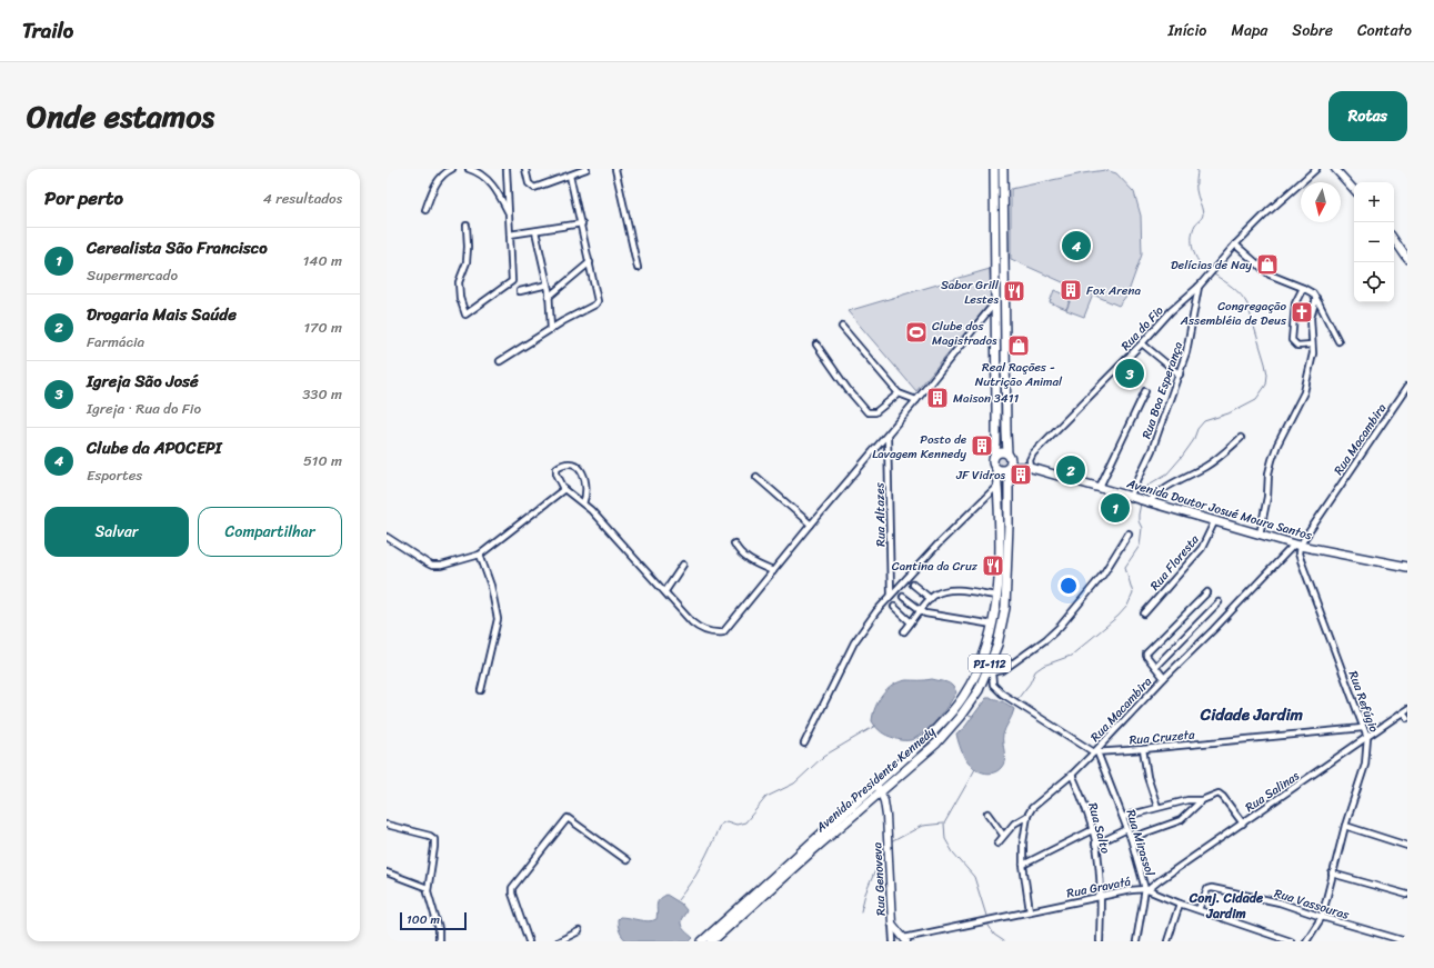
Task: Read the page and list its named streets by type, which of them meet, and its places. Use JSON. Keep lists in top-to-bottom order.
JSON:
{
  "streets": {
    "main road": ["Avenida Doutor Josué Moura Santos", "PI-112", "Avenida Presidente Kennedy"],
    "street": [
      "Rua do Fio",
      "Rua Boa Esperança",
      "Rua Macambira",
      "Rua Altazes",
      "Rua Floresta",
      "Rua Refúgio",
      "Rua Cruzeta",
      "Rua Salinas",
      "Rua Salto",
      "Rua Mirassol",
      "Rua Genoveva",
      "Rua Gravatá",
      "Rua Vassouras"
    ]
  },
  "crossings": [
    ["Rua do Fio", "Rua Boa Esperança"],
    ["Rua do Fio", "Avenida Doutor Josué Moura Santos"],
    ["Rua Boa Esperança", "Avenida Doutor Josué Moura Santos"],
    ["Rua Macambira", "Avenida Doutor Josué Moura Santos"],
    ["Rua Macambira", "Rua Refúgio"],
    ["Rua Macambira", "Rua Cruzeta"],
    ["Rua Macambira", "Rua Salto"],
    ["Rua Macambira", "Rua Mirassol"],
    ["Avenida Doutor Josué Moura Santos", "Rua Floresta"],
    ["Avenida Doutor Josué Moura Santos", "Rua Refúgio"],
    ["Rua Refúgio", "Rua Cruzeta"],
    ["Rua Refúgio", "Rua Salinas"],
    ["Rua Refúgio", "Rua Vassouras"],
    ["Rua Cruzeta", "Rua Mirassol"],
    ["Avenida Presidente Kennedy", "Rua Genoveva"],
    ["Rua Salinas", "Rua Mirassol"],
    ["Rua Salinas", "Rua Gravatá"],
    ["Rua Salto", "Rua Gravatá"],
    ["Rua Mirassol", "Rua Gravatá"],
    ["Rua Gravatá", "Rua Vassouras"]
  ],
  "districts": ["Cidade Jardim", "Conj. Cidade Jardim"],
  "places": {
    "shop": ["Delícias de Nay", "Real Rações - Nutrição Animal"],
    "building": [
      "Fox Arena",
      "Maison 3411",
      "Posto de Lavagem Kennedy",
      "JF Vidros"
    ],
    "restaurant": ["Sabor Grill Lestes", "Cantina da Cruz"],
    "church": ["Congregação Assembléia de Deus"],
    "sports": ["Clube dos Magistrados"]
  },
  "scale_bar": "100 m",
  "north": "bottom",
  "page": {
    "header": "Trailo",
    "nav": [
      "Início",
      "Mapa",
      "Sobre",
      "Contato"
    ],
    "title": "Onde estamos",
    "buttons": [
      "Rotas",
      ["Salvar", "Compartilhar"]
    ],
    "heading": ["Por perto", "4 resultados"],
    "map_buttons": ["+", "−"],
    "list": [
      {
        "mark": "1",
        "name": "Cerealista São Francisco",
        "note": "Supermercado",
        "value": "140 m"
      },
      {
        "mark": "2",
        "name": "Drogaria Mais Saúde",
        "note": "Farmácia",
        "value": "170 m"
      },
      {
        "mark": "3",
        "name": "Igreja São José",
        "note": "Igreja · Rua do Fio",
        "value": "330 m"
      },
      {
        "mark": "4",
        "name": "Clube da APOCEPI",
        "note": "Esportes",
        "value": "510 m"
      }
    ],
    "pins": [
      "4",
      "3",
      "2",
      "1"
    ],
    "scale": "100 m"
  }
}
